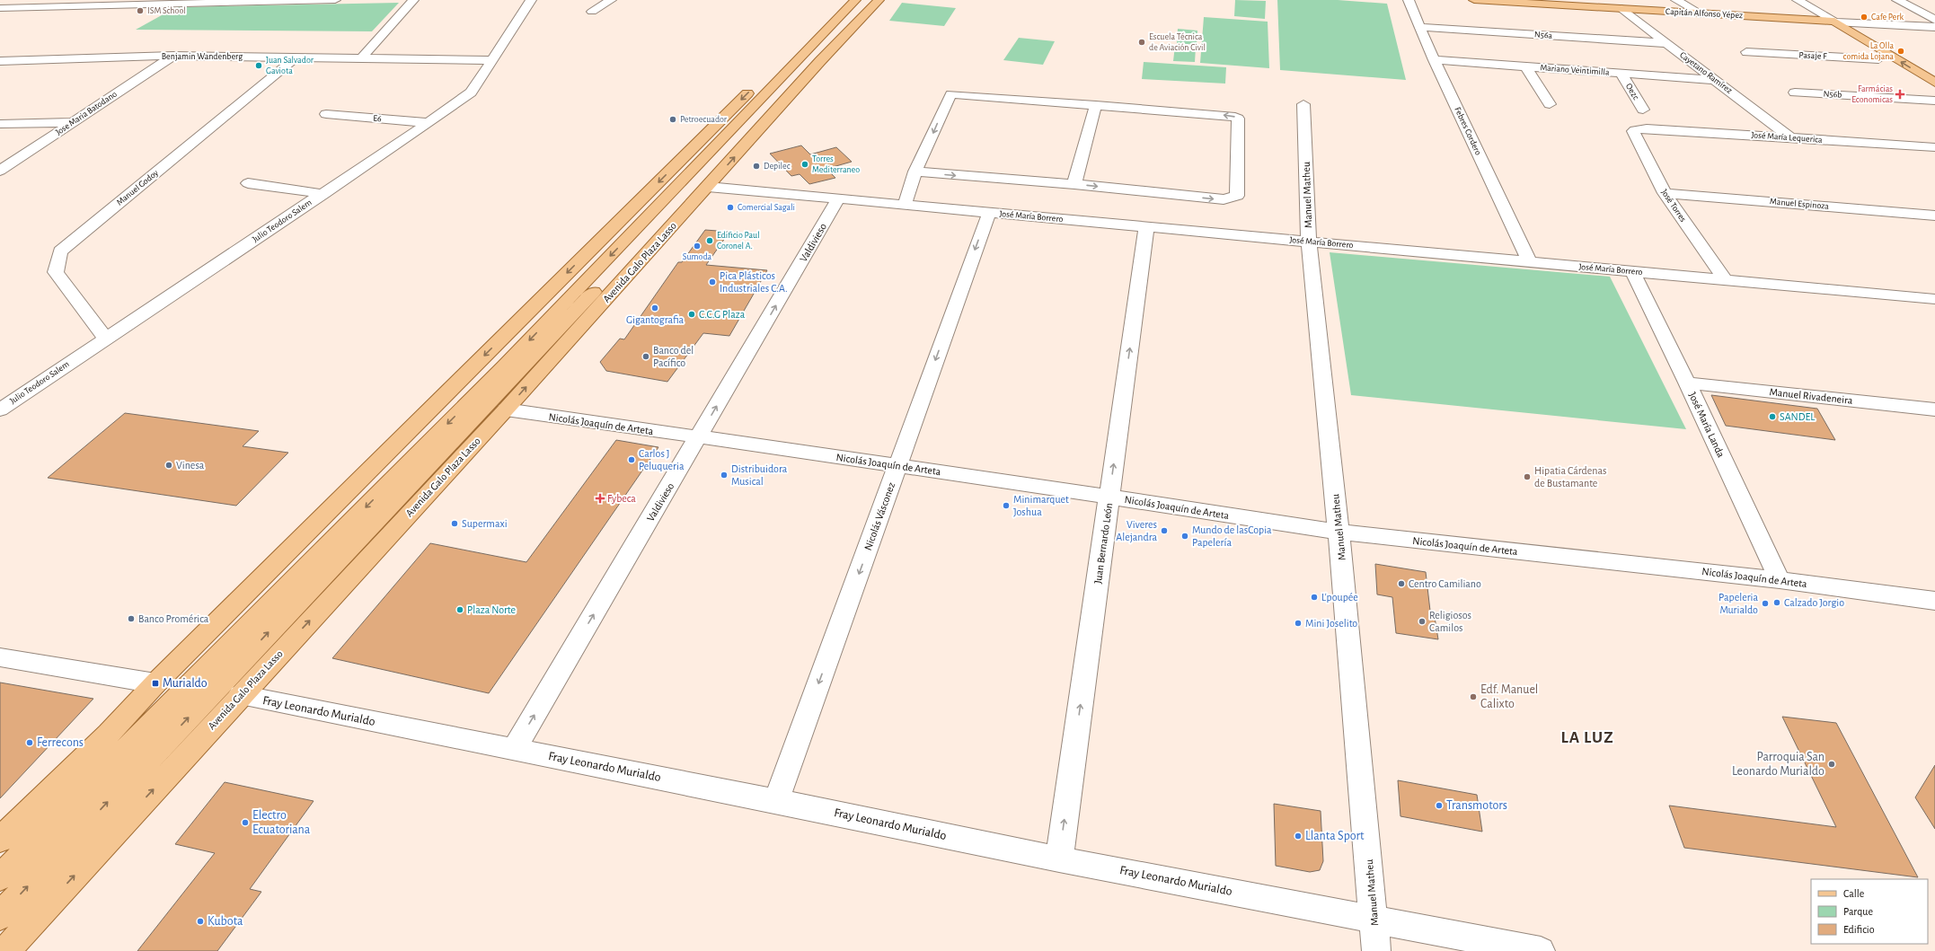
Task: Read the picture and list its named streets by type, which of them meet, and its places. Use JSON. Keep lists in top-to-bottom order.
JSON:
{
  "streets": {
    "main road": ["Capitán Alfonso Yépez", "Avenida Galo Plaza Lasso"],
    "street": [
      "N56a",
      "Pasaje F",
      "Benjamin Wandenberg",
      "Mariano Veintimilla",
      "Cayetano Ramírez",
      "Oe2c",
      "N56b",
      "Jose Maria Batodano",
      "E6",
      "Febres Cordero",
      "José María Lequerica",
      "Manuel Godoy",
      "Manuel Matheu",
      "Manuel Espinoza",
      "José Torres",
      "José María Borrero",
      "Julio Teodoro Salem",
      "Valdivieso",
      "Manuel Rivadeneira",
      "Nicolás Joaquín de Arteta",
      "José María Landa",
      "Nicolás Vásconez",
      "Juan Bernardo León",
      "Fray Leonardo Murialdo"
    ]
  },
  "crossings": [
    ["Capitán Alfonso Yépez", "Cayetano Ramírez"],
    ["N56a", "Cayetano Ramírez"],
    ["N56a", "Febres Cordero"],
    ["Benjamin Wandenberg", "Jose Maria Batodano"],
    ["Benjamin Wandenberg", "Manuel Godoy"],
    ["Benjamin Wandenberg", "Julio Teodoro Salem"],
    ["Mariano Veintimilla", "Cayetano Ramírez"],
    ["Mariano Veintimilla", "Oe2c"],
    ["Mariano Veintimilla", "Febres Cordero"],
    ["Cayetano Ramírez", "José María Lequerica"],
    ["E6", "Julio Teodoro Salem"],
    ["Febres Cordero", "José María Borrero"],
    ["José María Lequerica", "José Torres"],
    ["Manuel Godoy", "Julio Teodoro Salem"],
    ["Manuel Matheu", "José María Borrero"],
    ["Manuel Matheu", "Nicolás Joaquín de Arteta"],
    ["Manuel Matheu", "Fray Leonardo Murialdo"],
    ["Manuel Espinoza", "José Torres"],
    ["José Torres", "José María Borrero"],
    ["José María Borrero", "Valdivieso"],
    ["José María Borrero", "Avenida Galo Plaza Lasso"],
    ["José María Borrero", "José María Landa"],
    ["José María Borrero", "Nicolás Vásconez"],
    ["José María Borrero", "Juan Bernardo León"],
    ["Valdivieso", "Nicolás Joaquín de Arteta"],
    ["Valdivieso", "Fray Leonardo Murialdo"],
    ["Avenida Galo Plaza Lasso", "Nicolás Joaquín de Arteta"],
    ["Avenida Galo Plaza Lasso", "Fray Leonardo Murialdo"],
    ["Manuel Rivadeneira", "José María Landa"],
    ["Nicolás Joaquín de Arteta", "José María Landa"],
    ["Nicolás Joaquín de Arteta", "Nicolás Vásconez"],
    ["Nicolás Joaquín de Arteta", "Juan Bernardo León"],
    ["Nicolás Vásconez", "Fray Leonardo Murialdo"],
    ["Juan Bernardo León", "Fray Leonardo Murialdo"]
  ],
  "one_way": ["Valdivieso", "Nicolás Vásconez", "Juan Bernardo León"],
  "districts": ["LA LUZ"],
  "places": {
    "other": [
      "ISM School",
      "Cafe Perk",
      "Escuela Técnica de Aviación Civil",
      "La Olla comida Lojana",
      "Juan Salvador Gaviota",
      "Petroecuador",
      "Torres Mediterraneo",
      "Depilec",
      "Comercial Sagali",
      "Edificio Paul Coronel A.",
      "Sumoda",
      "Pica Plásticos Industriales C.A.",
      "Gigantografia",
      "C.C.G Plaza",
      "Banco del Pacífico",
      "SANDEL",
      "Carlos J Peluqueria",
      "Vinesa",
      "Distribuidora Musical",
      "Hipatia Cárdenas de Bustamante",
      "Minimarquet Joshua",
      "Supermaxi",
      "Viveres Alejandra",
      "Mundo de lasCopia Papelería",
      "Centro Camiliano",
      "L'poupée",
      "Calzado Jorgio",
      "Papeleria Murialdo",
      "Plaza Norte",
      "Banco Promérica",
      "Religiosos Camilos",
      "Mini Joselito",
      "Edf. Manuel Calixto",
      "Ferrecons",
      "Parroquia San Leonardo Murialdo",
      "Transmotors",
      "Electro Ecuatoriana",
      "Llanta Sport",
      "Kubota"
    ],
    "health": ["Farmácias Economicas", "Fybeca"],
    "transit": ["Murialdo"]
  },
  "legend": ["Calle", "Parque", "Edificio"]
}
